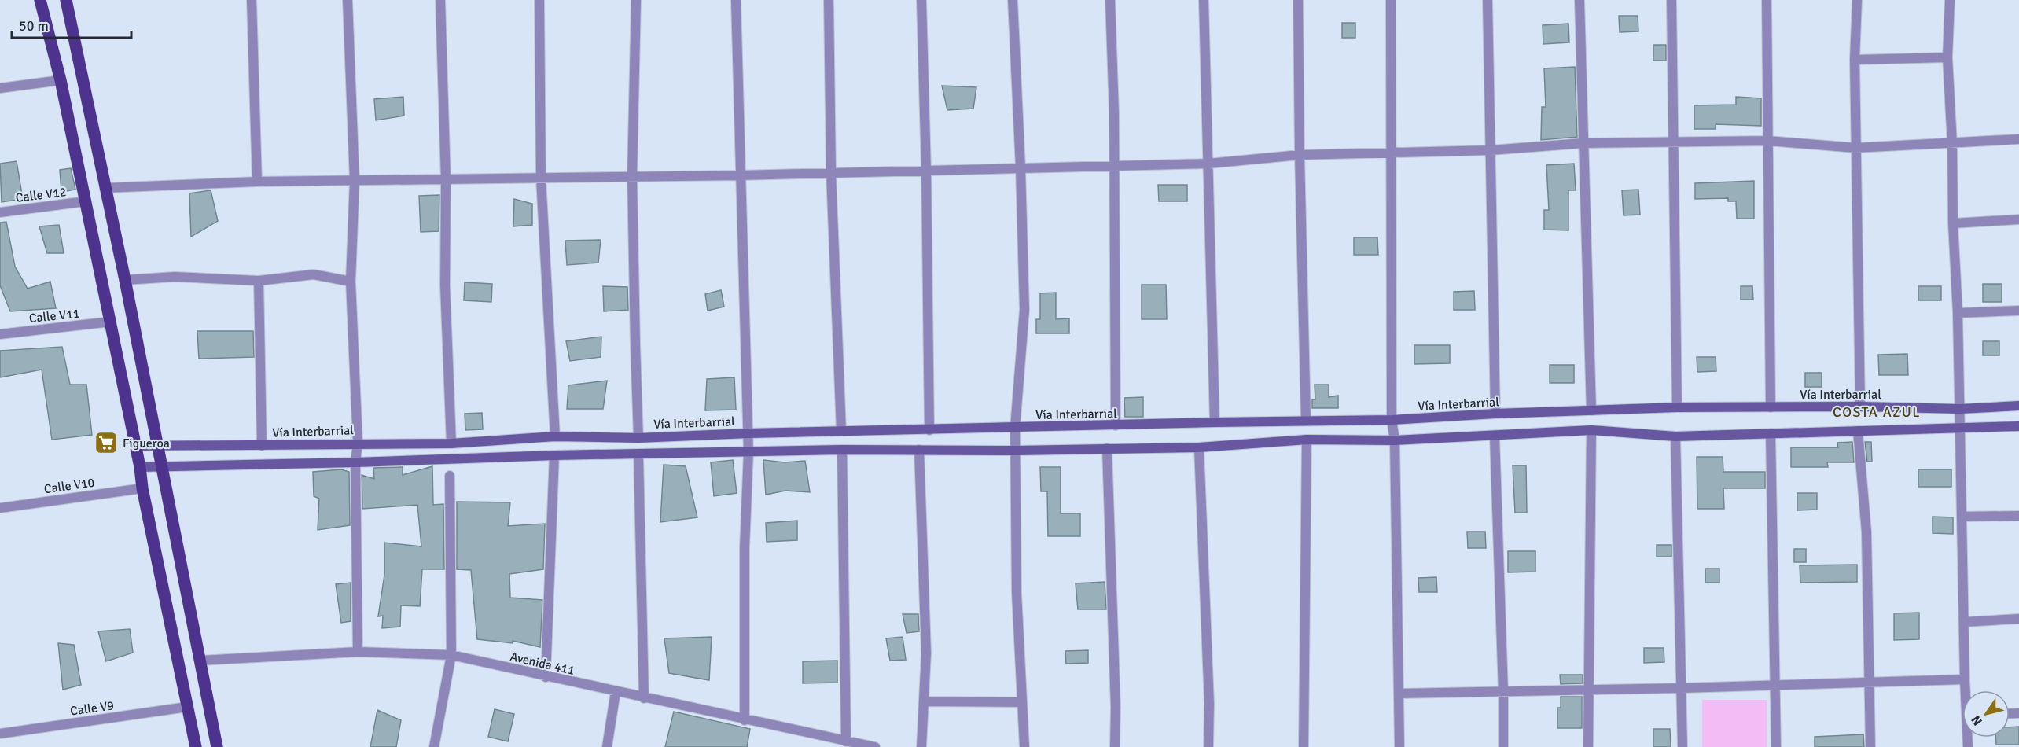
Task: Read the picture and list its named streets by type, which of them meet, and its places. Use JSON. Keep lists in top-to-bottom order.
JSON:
{
  "streets": {
    "main road": ["Vía Interbarrial"],
    "street": [
      "Calle V12",
      "Calle V11",
      "Calle V10",
      "Avenida 411",
      "Calle V9"
    ]
  },
  "districts": ["COSTA AZUL"],
  "places": {
    "supermarket": ["Figueroa"]
  },
  "scale_bar": "50 m",
  "north": "bottom left"
}
